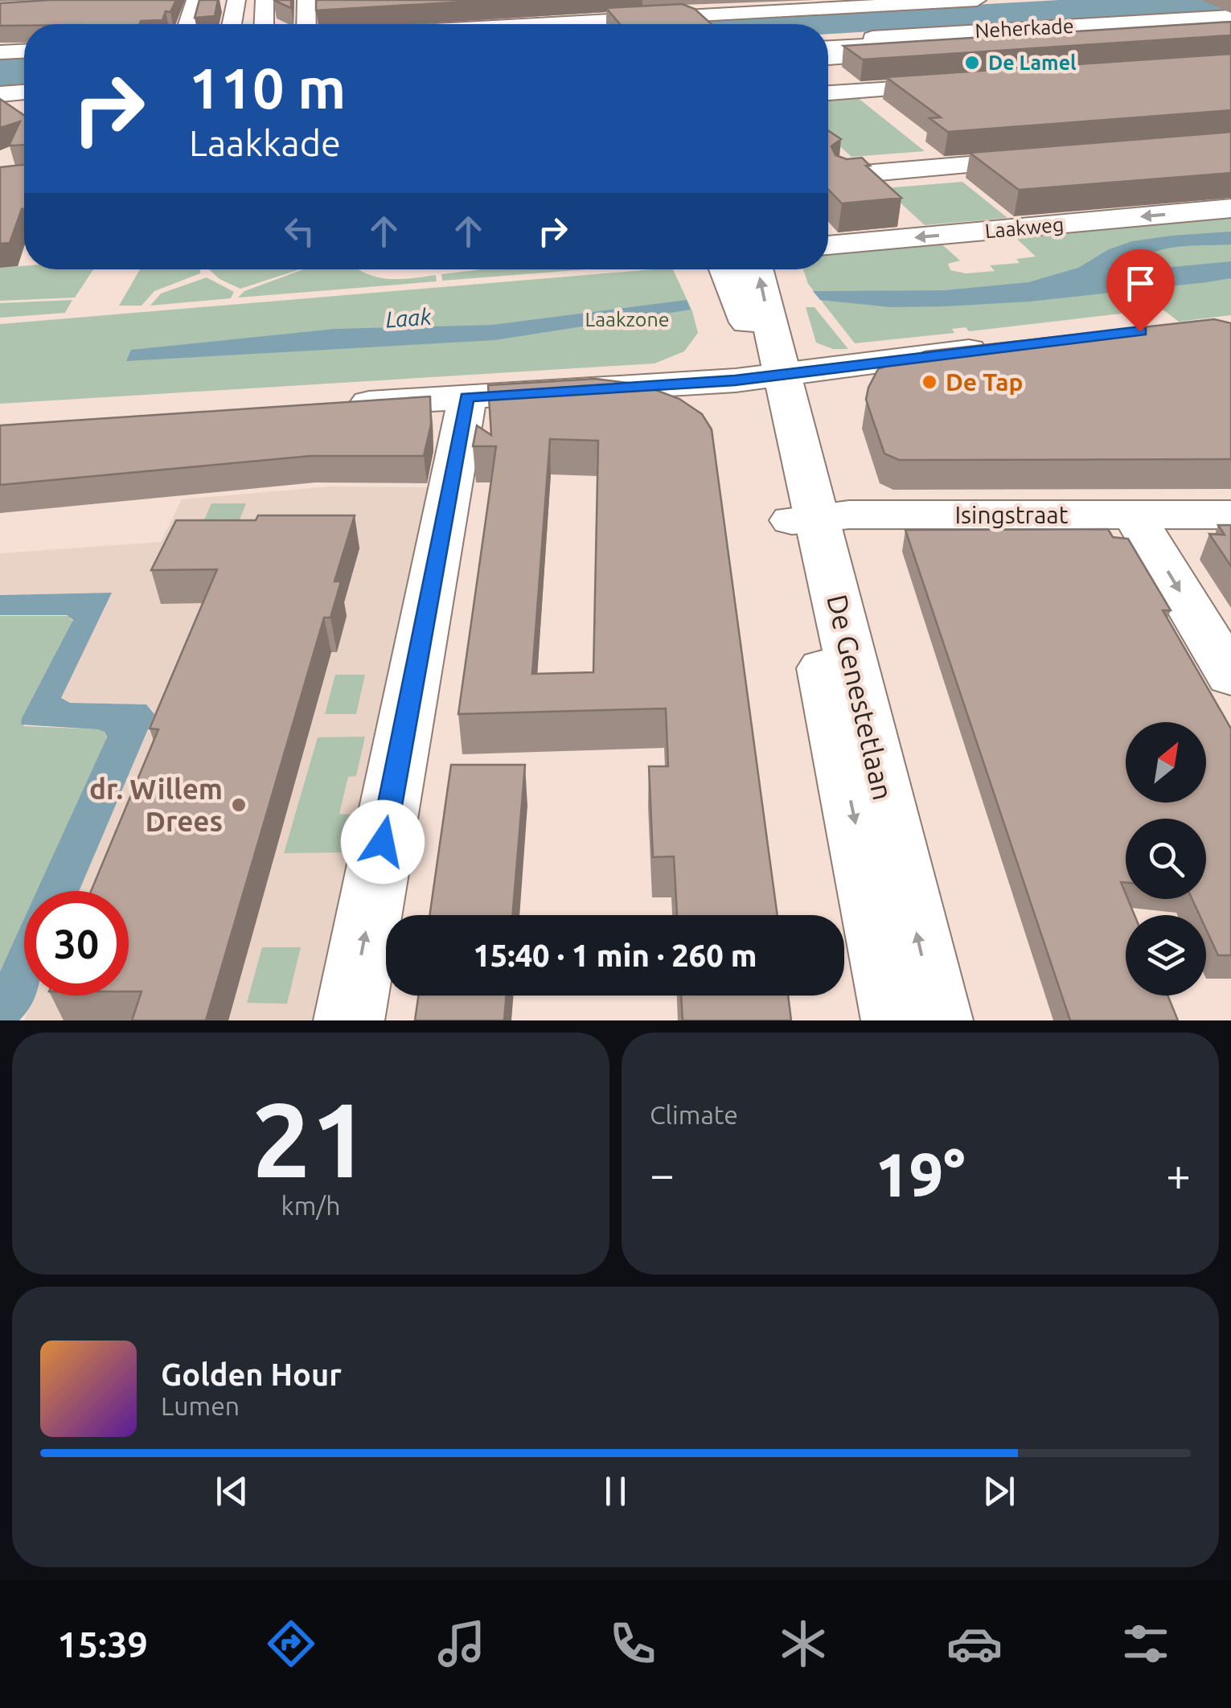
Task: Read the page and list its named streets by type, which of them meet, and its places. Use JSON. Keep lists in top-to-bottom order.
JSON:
{
  "streets": {
    "street": [
      "Neherkade",
      "Laakweg",
      "Isingstraat",
      "De Genestetlaan"
    ]
  },
  "crossings": [
    ["Isingstraat", "De Genestetlaan"]
  ],
  "water": ["Laak"],
  "parks": ["Laakzone"],
  "places": ["De Lamel", "De Tap", "dr. Willem Drees"],
  "north": "top right",
  "page": {
    "turn": ["110 m", "Laakkade"],
    "limit": "30",
    "trip": "15:40 · 1 min · 260 m",
    "tile": [
      ["21", "km/h"],
      "Climate"
    ],
    "heat": ["−", "19°", "+"],
    "song": ["Golden Hour", "Lumen"],
    "tabs": "15:39"
  }
}
